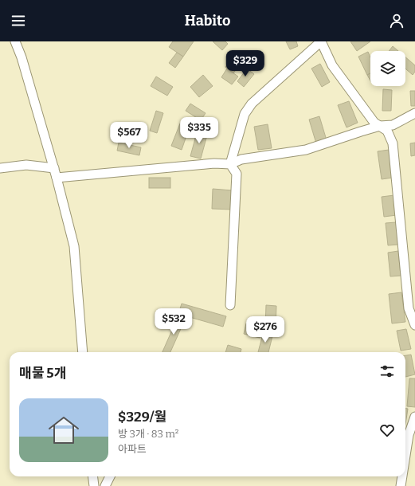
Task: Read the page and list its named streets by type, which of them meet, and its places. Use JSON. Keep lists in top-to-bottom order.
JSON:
{
  "page": {
    "header": "Habito",
    "price": [
      "$329",
      "$335",
      "$567",
      "$532",
      "$276"
    ],
    "heading": "매물 5개",
    "list": [
      {
        "name": "$329/월",
        "note": "방 3개 · 83 m² · 아파트"
      }
    ]
  }
}
